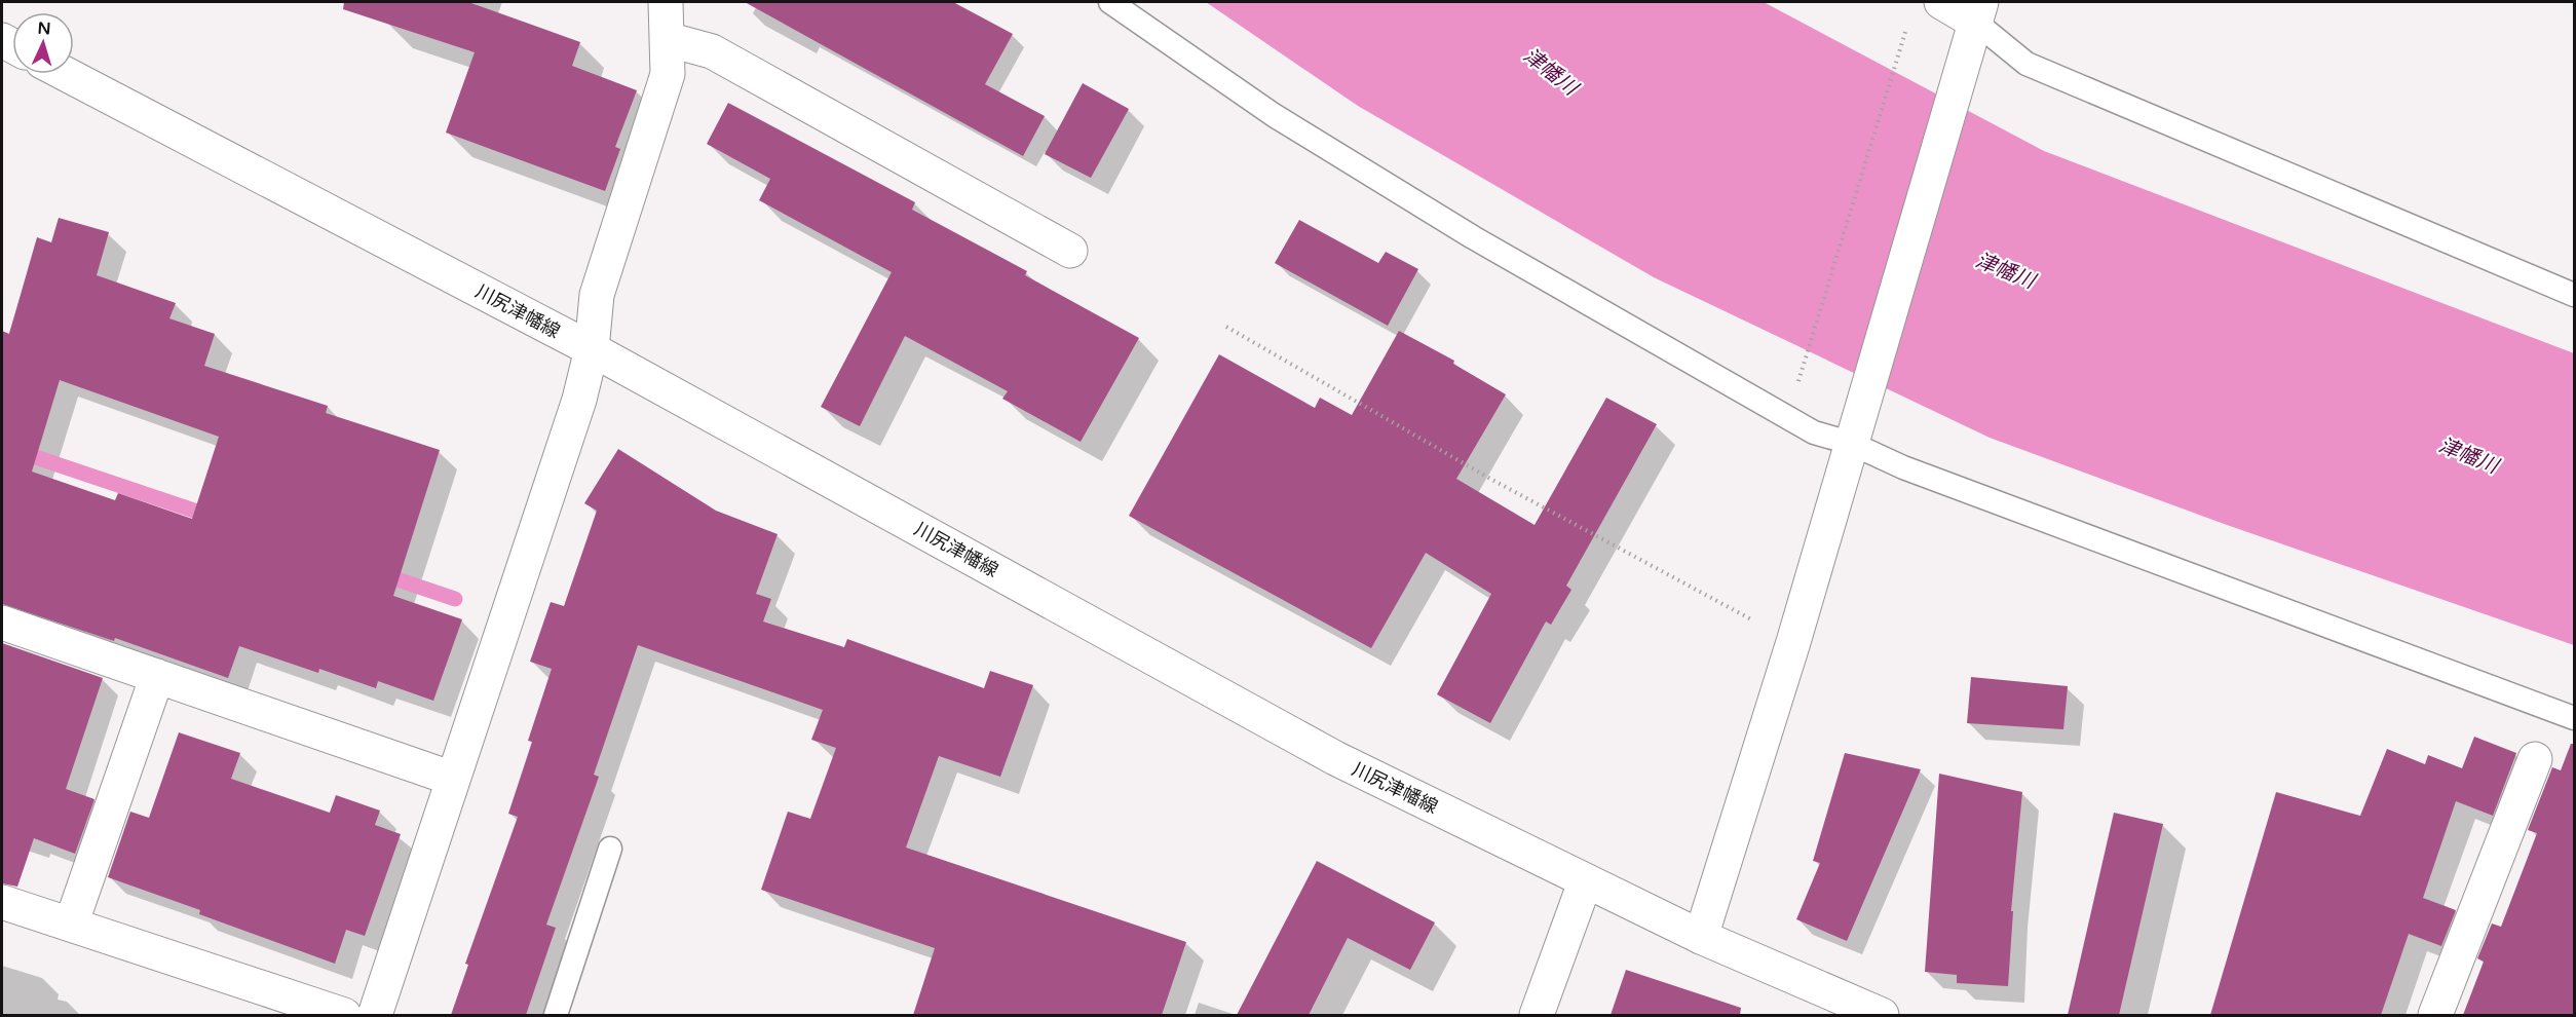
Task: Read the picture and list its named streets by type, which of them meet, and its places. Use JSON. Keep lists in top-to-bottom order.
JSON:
{
  "streets": {
    "street": ["川尻津幡線"]
  },
  "water": ["津幡川"],
  "north": "top"
}
